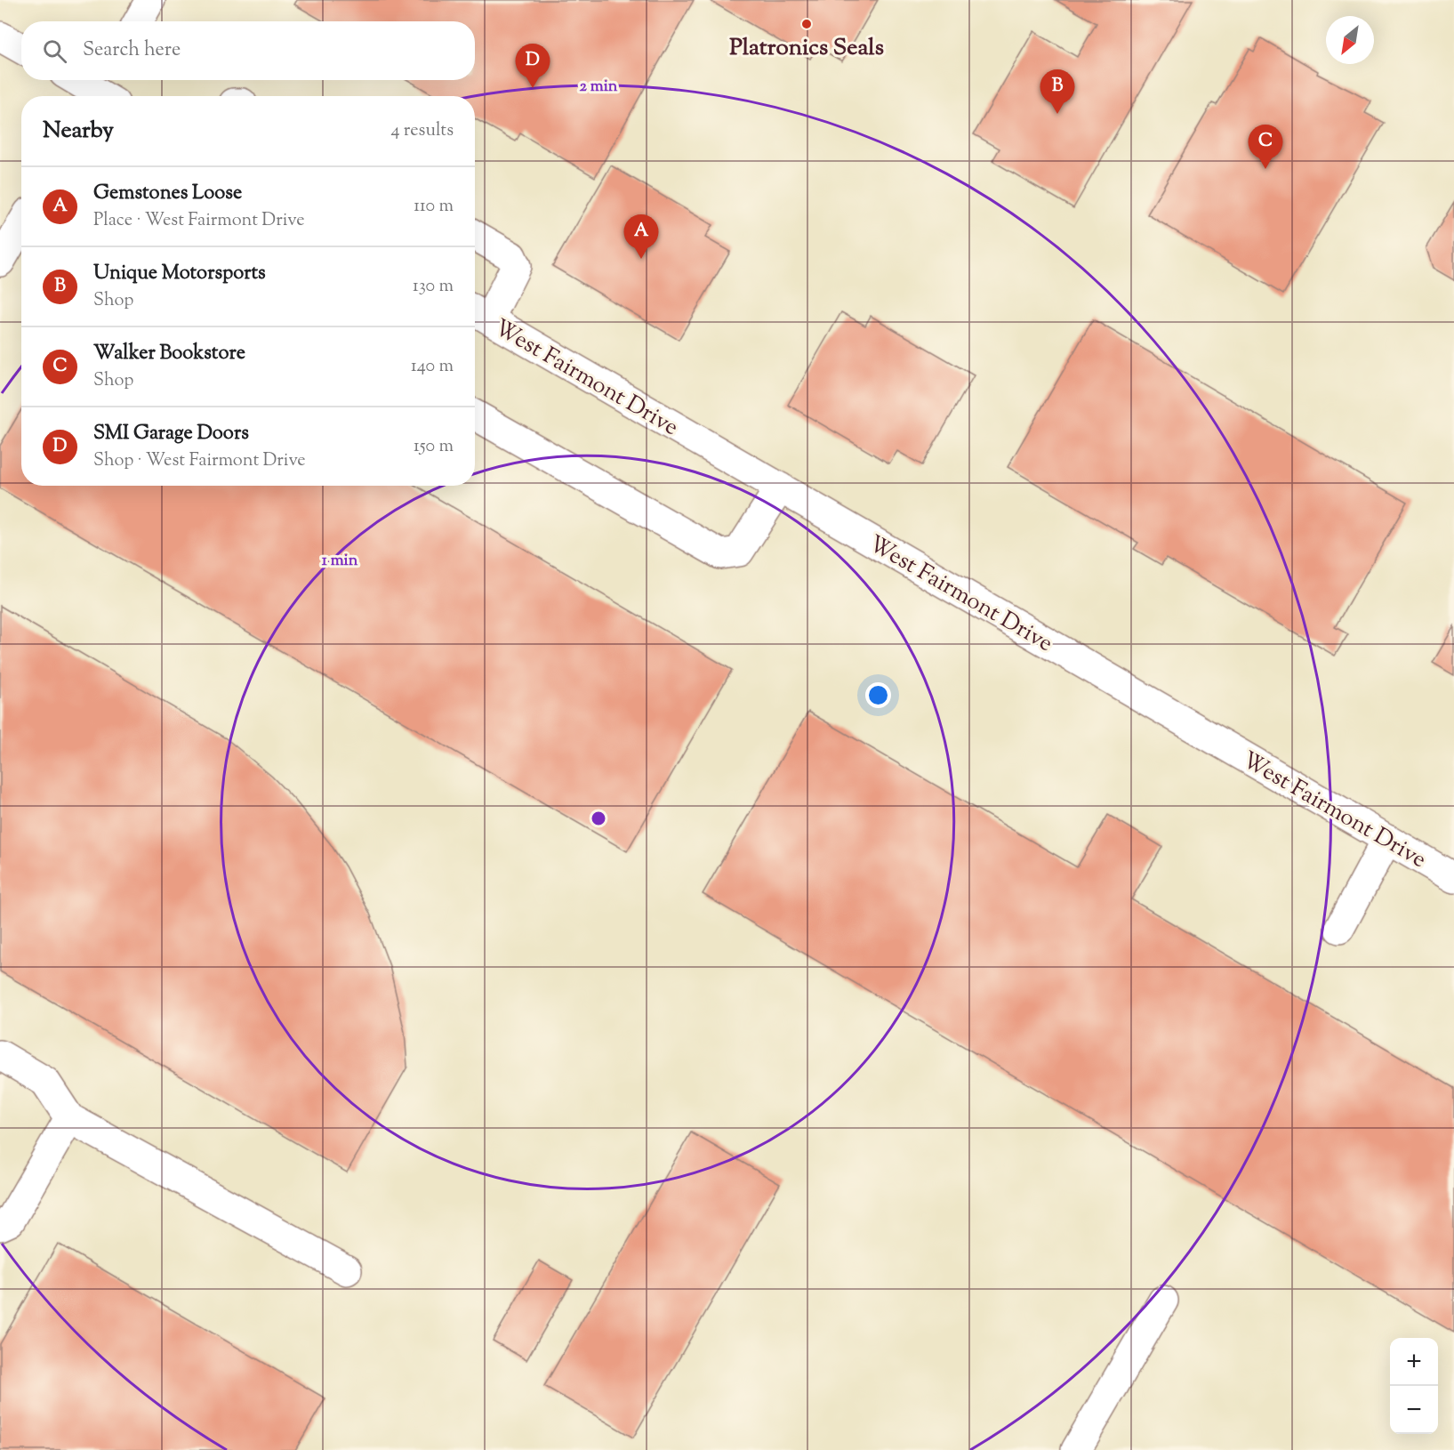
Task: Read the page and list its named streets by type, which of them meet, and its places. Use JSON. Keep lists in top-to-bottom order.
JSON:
{
  "streets": {
    "street": ["West Fairmont Drive"]
  },
  "places": ["Platronics Seals"],
  "north": "bottom left",
  "page": {
    "search": "Search here",
    "pins": [
      "D",
      "B",
      "C",
      "A"
    ],
    "heading": ["Nearby", "4 results"],
    "list": [
      {
        "mark": "A",
        "name": "Gemstones Loose",
        "note": "Place · West Fairmont Drive",
        "value": "110 m"
      },
      {
        "mark": "B",
        "name": "Unique Motorsports",
        "note": "Shop",
        "value": "130 m"
      },
      {
        "mark": "C",
        "name": "Walker Bookstore",
        "note": "Shop",
        "value": "140 m"
      },
      {
        "mark": "D",
        "name": "SMI Garage Doors",
        "note": "Shop · West Fairmont Drive",
        "value": "150 m"
      }
    ],
    "map_buttons": ["+", "−"]
  },
  "rings": ["2 min", "1 min"]
}
